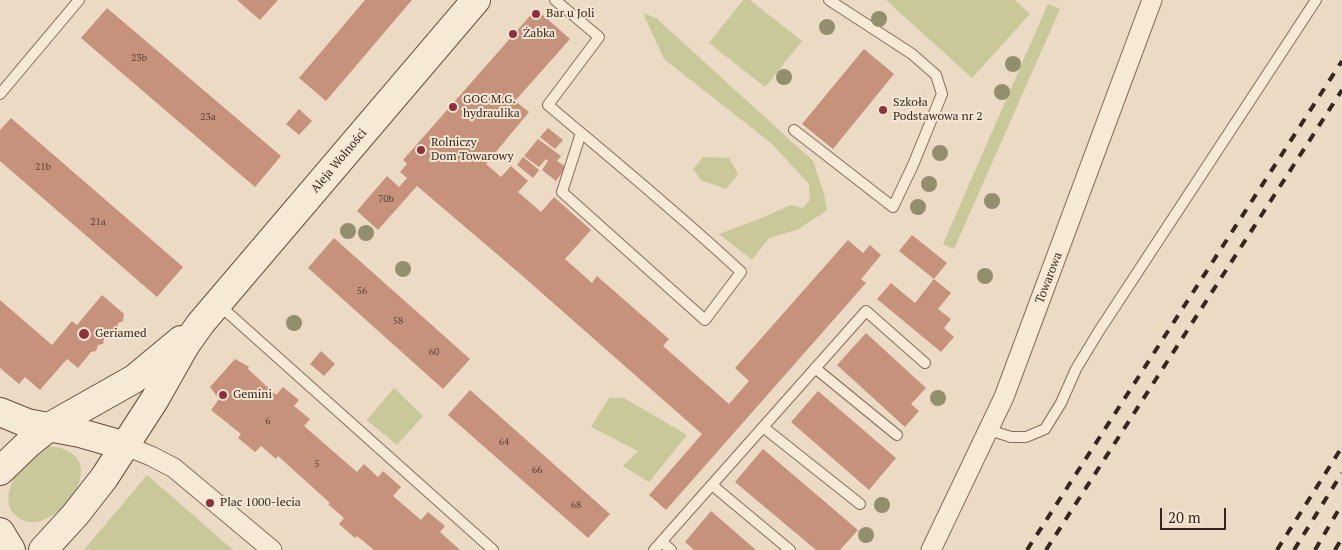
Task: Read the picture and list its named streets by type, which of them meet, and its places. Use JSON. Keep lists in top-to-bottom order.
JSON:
{
  "streets": {
    "street": ["Aleja Wolności", "Towarowa"]
  },
  "places": [
    "Bar u Joli",
    "Żabka",
    "GOC M.G. hydraulika",
    "Szkoła Podstawowa nr 2",
    "Rolniczy Dom Towarowy",
    "Geriamed",
    "Gemini",
    "Plac 1000-lecia"
  ],
  "house_numbers": [
    "23b",
    "23a",
    "21b",
    "70b",
    "21a",
    "56",
    "58",
    "60",
    "6",
    "64",
    "5",
    "66",
    "68"
  ],
  "scale_bar": "20 m"
}
